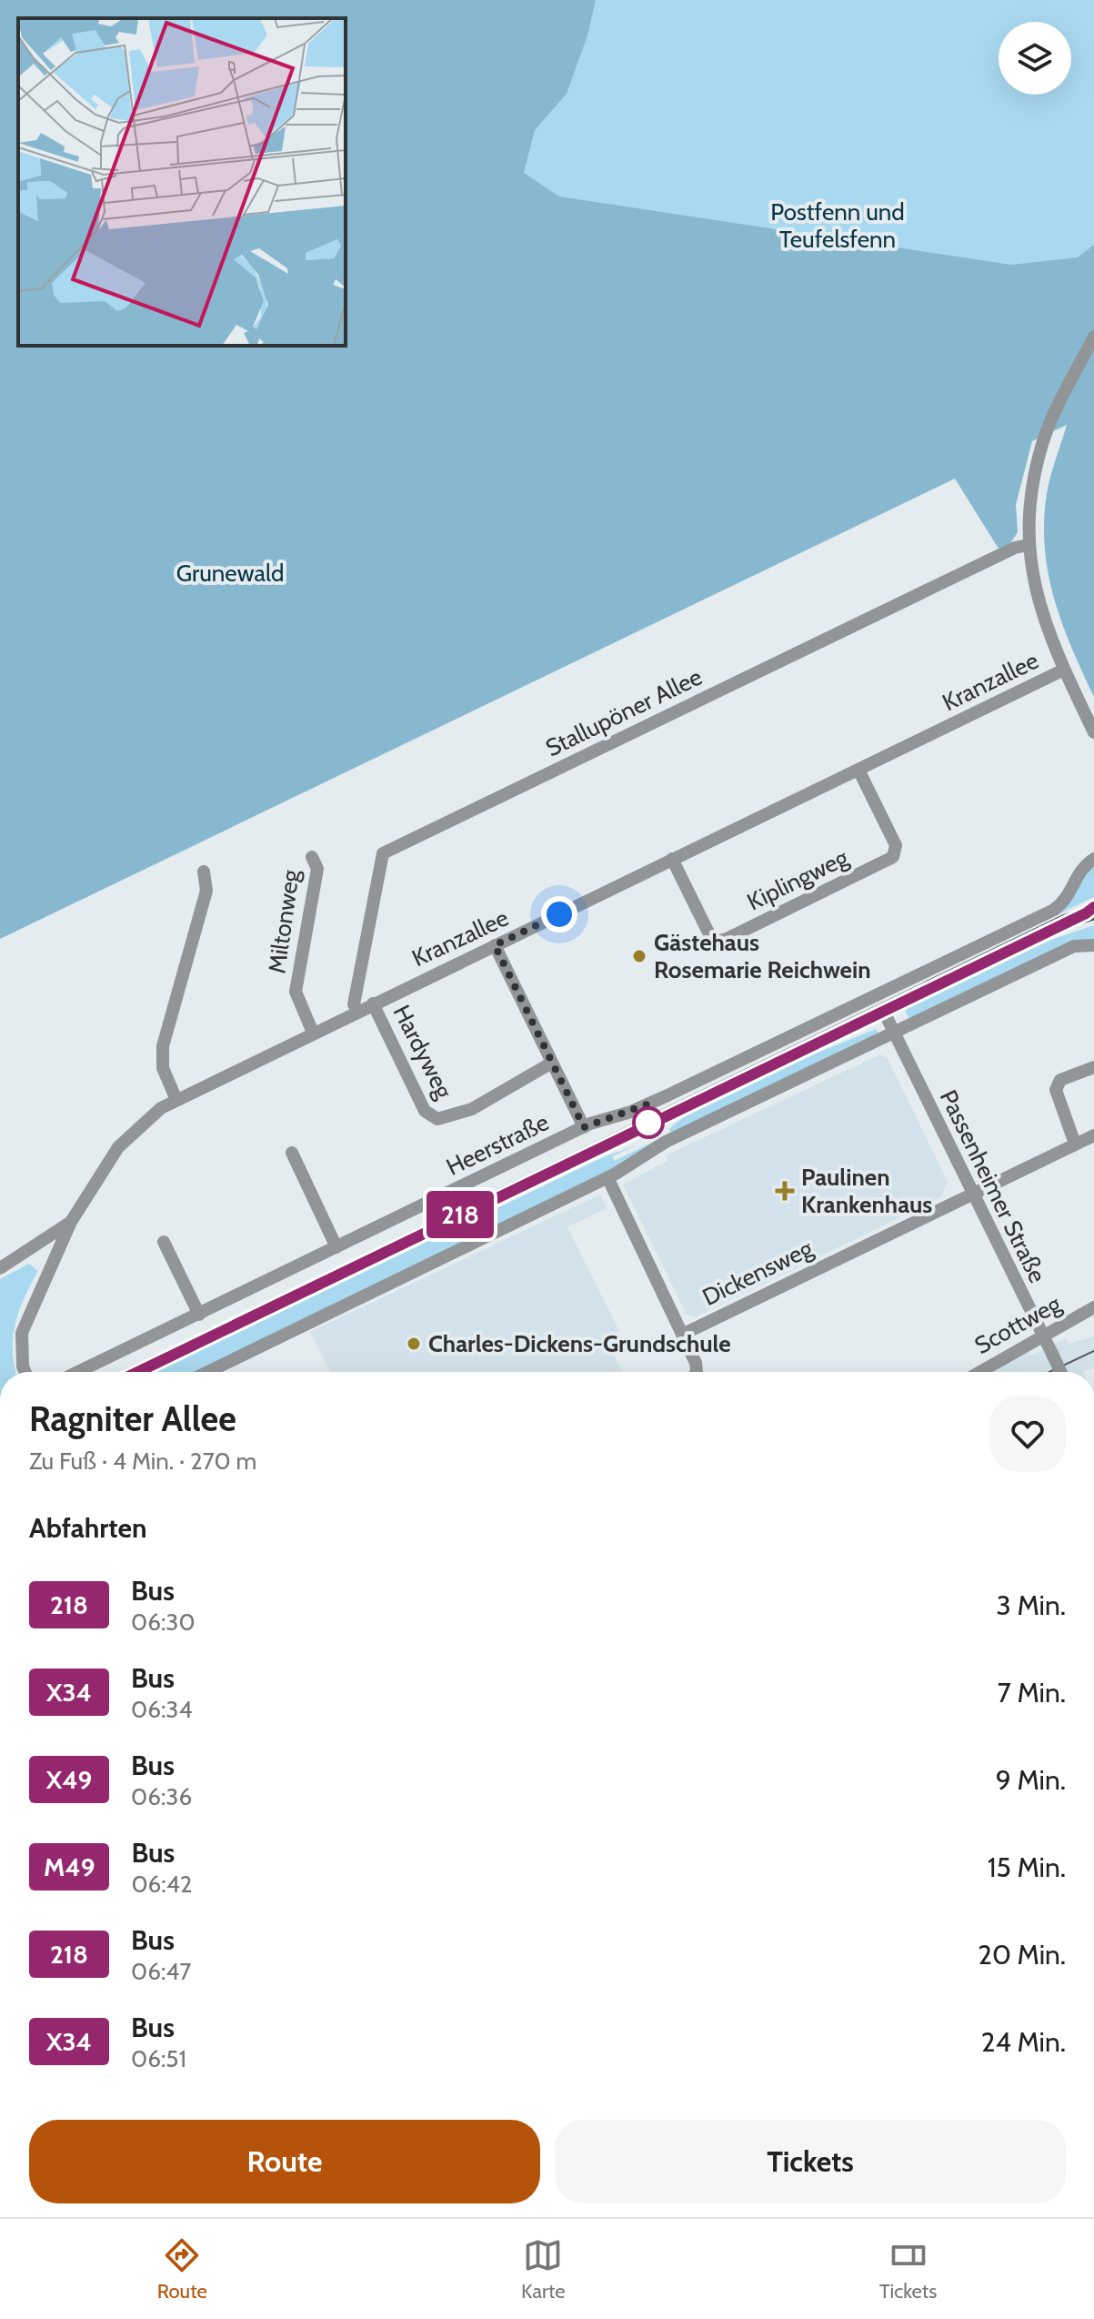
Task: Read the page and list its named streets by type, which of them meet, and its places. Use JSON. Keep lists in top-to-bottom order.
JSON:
{
  "streets": {
    "main road": ["Heerstraße"],
    "street": [
      "Kranzallee",
      "Stallupöner Allee",
      "Kiplingweg",
      "Miltonweg",
      "Hardyweg",
      "Passenheimer Straße",
      "Dickensweg",
      "Scottweg"
    ]
  },
  "crossings": [
    ["Kranzallee", "Stallupöner Allee"],
    ["Kranzallee", "Kiplingweg"],
    ["Kranzallee", "Miltonweg"],
    ["Kranzallee", "Hardyweg"],
    ["Heerstraße", "Passenheimer Straße"],
    ["Passenheimer Straße", "Dickensweg"],
    ["Passenheimer Straße", "Scottweg"]
  ],
  "parks": ["Postfenn und Teufelsfenn", "Grunewald"],
  "places": {
    "other": ["Gästehaus Rosemarie Reichwein", "Charles-Dickens-Grundschule"],
    "health": ["Paulinen Krankenhaus"]
  },
  "lines": ["bus line 218"],
  "page": {
    "on_map": "218",
    "heading": [
      ["Ragniter Allee", "Zu Fuß · 4 Min. · 270 m"],
      "Abfahrten"
    ],
    "list": [
      {
        "mark": "218",
        "name": "Bus",
        "note": "06:30",
        "value": "3 Min."
      },
      {
        "mark": "X34",
        "name": "Bus",
        "note": "06:34",
        "value": "7 Min."
      },
      {
        "mark": "X49",
        "name": "Bus",
        "note": "06:36",
        "value": "9 Min."
      },
      {
        "mark": "M49",
        "name": "Bus",
        "note": "06:42",
        "value": "15 Min."
      },
      {
        "mark": "218",
        "name": "Bus",
        "note": "06:47",
        "value": "20 Min."
      },
      {
        "mark": "X34",
        "name": "Bus",
        "note": "06:51",
        "value": "24 Min."
      }
    ],
    "buttons": ["Route", "Tickets"],
    "tabs": ["Route", "Karte", "Tickets"]
  }
}
